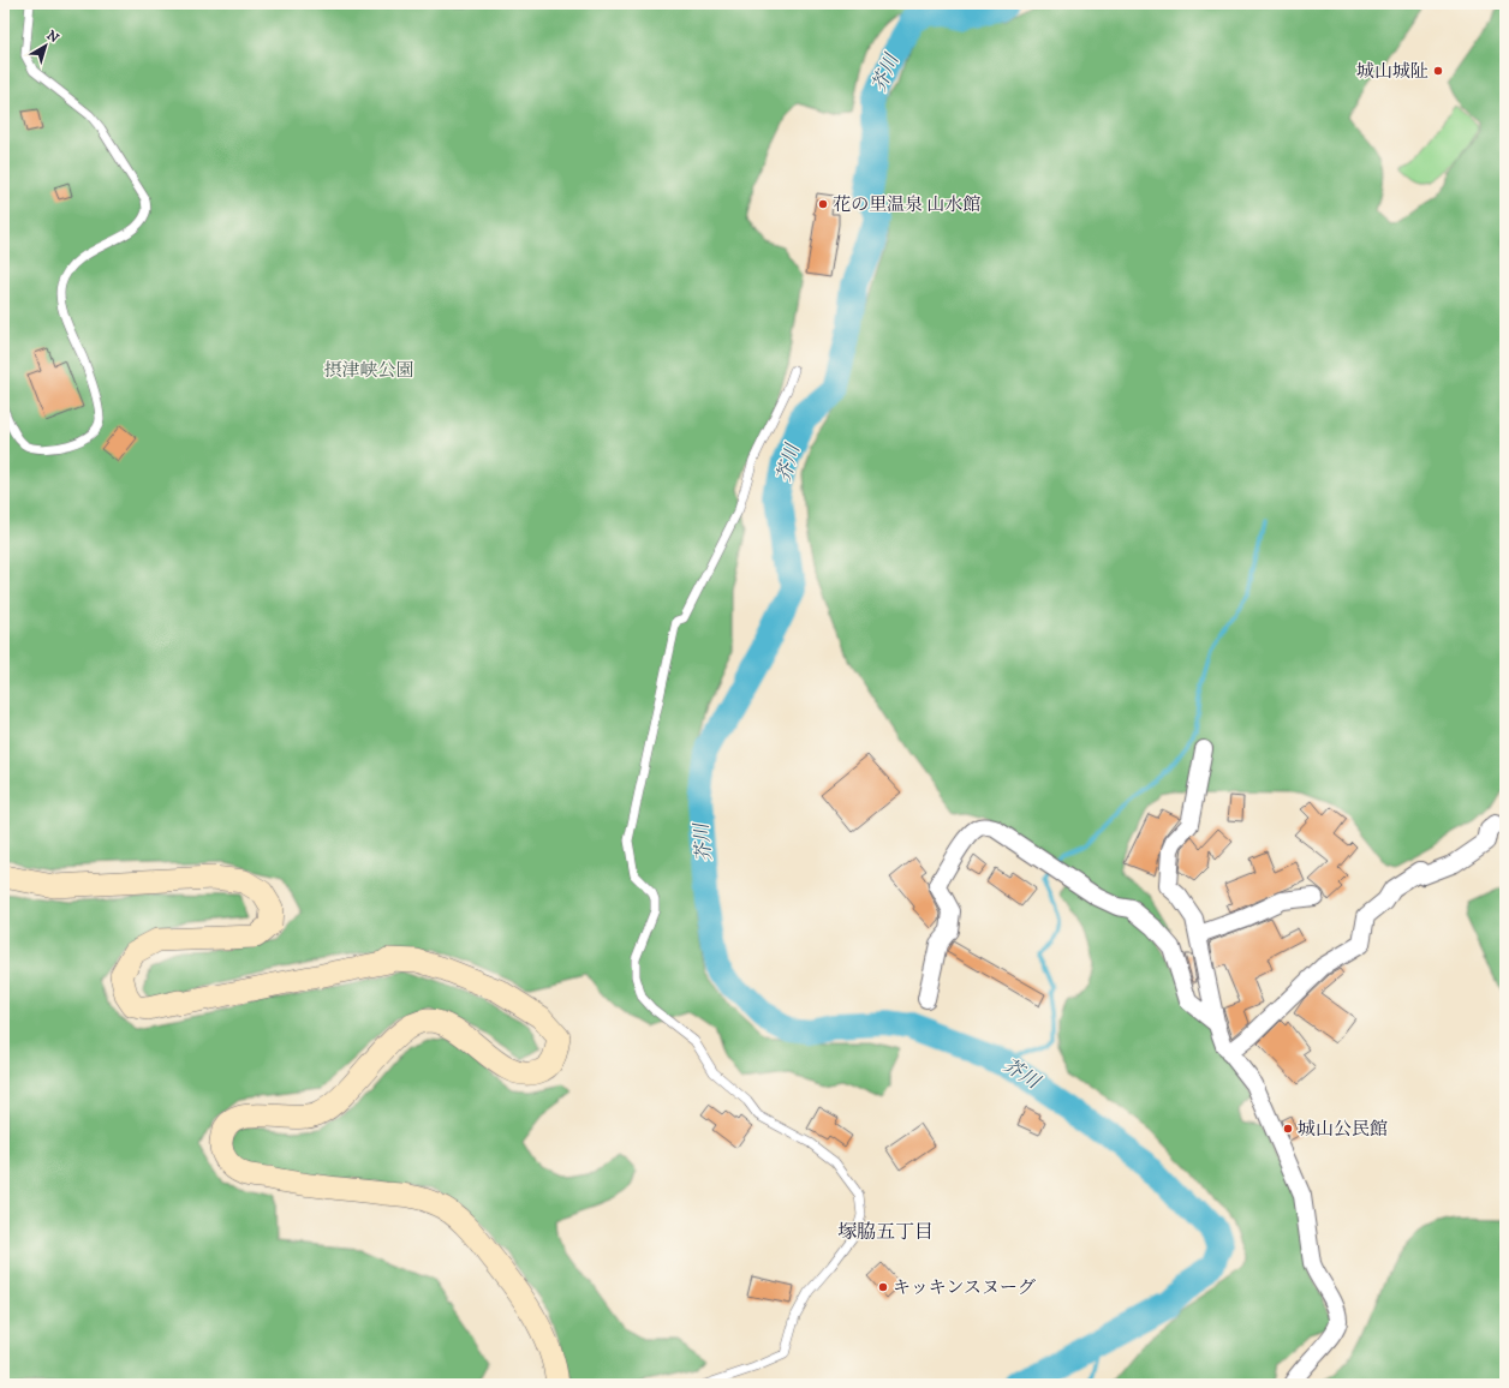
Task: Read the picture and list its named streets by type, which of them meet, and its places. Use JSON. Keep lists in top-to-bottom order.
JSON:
{
  "districts": ["塚脇五丁目"],
  "water": ["芥川"],
  "parks": ["摂津峡公園"],
  "places": [
    "城山城阯",
    "花の里温泉 山水館",
    "城山公民館",
    "キッキンスヌーグ"
  ],
  "north": "top right"
}
